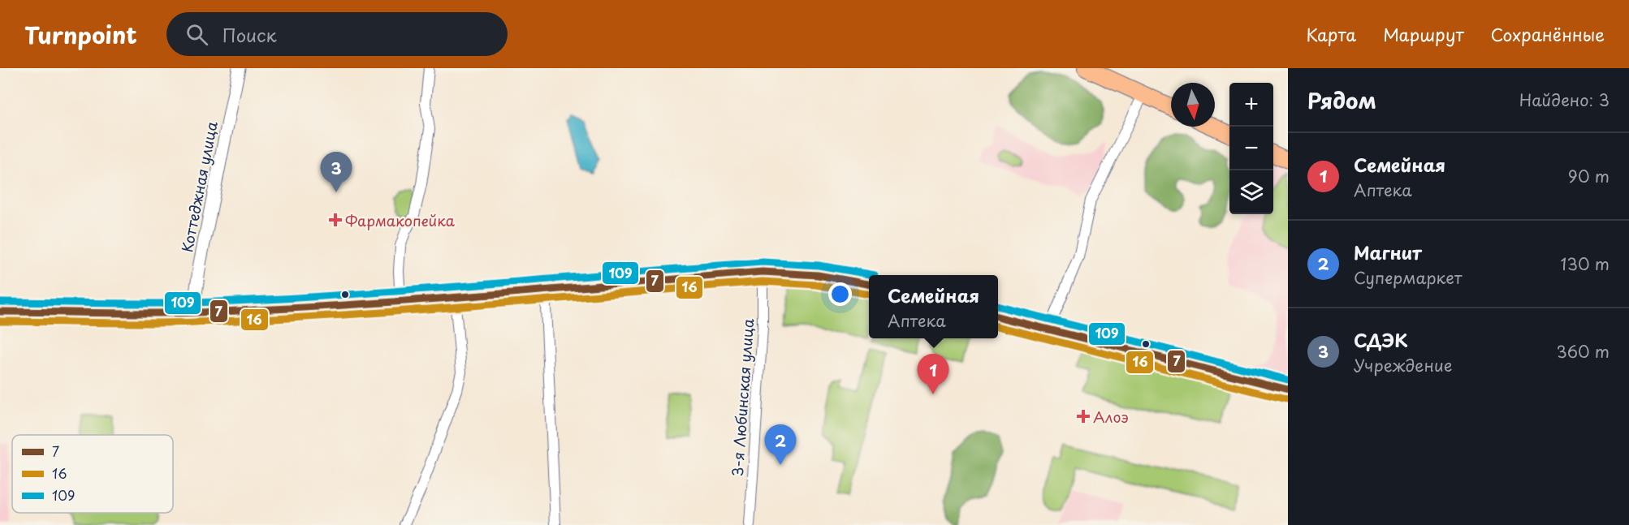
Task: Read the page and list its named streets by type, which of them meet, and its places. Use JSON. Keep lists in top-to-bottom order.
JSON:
{
  "streets": {
    "street": ["Коттеджная улица", "3-я Любинская улица"]
  },
  "places": {
    "health": ["Фармакопейка", "Алоэ"]
  },
  "lines": ["transit line 109", "transit line 7", "transit line 16"],
  "legend": ["7", "16", "109"],
  "north": "bottom",
  "page": {
    "header": "Turnpoint",
    "search": "Поиск",
    "nav": ["Карта", "Маршрут", "Сохранённые"],
    "heading": ["Рядом", "Найдено: 3"],
    "map_buttons": ["+", "−"],
    "list": [
      {
        "mark": "1",
        "name": "Семейная",
        "note": "Аптека",
        "value": "90 m"
      },
      {
        "mark": "2",
        "name": "Магнит",
        "note": "Супермаркет",
        "value": "130 m"
      },
      {
        "mark": "3",
        "name": "СДЭК",
        "note": "Учреждение",
        "value": "360 m"
      }
    ],
    "pins": ["3", "1", "2"],
    "popup": ["Семейная", "Аптека"]
  }
}
